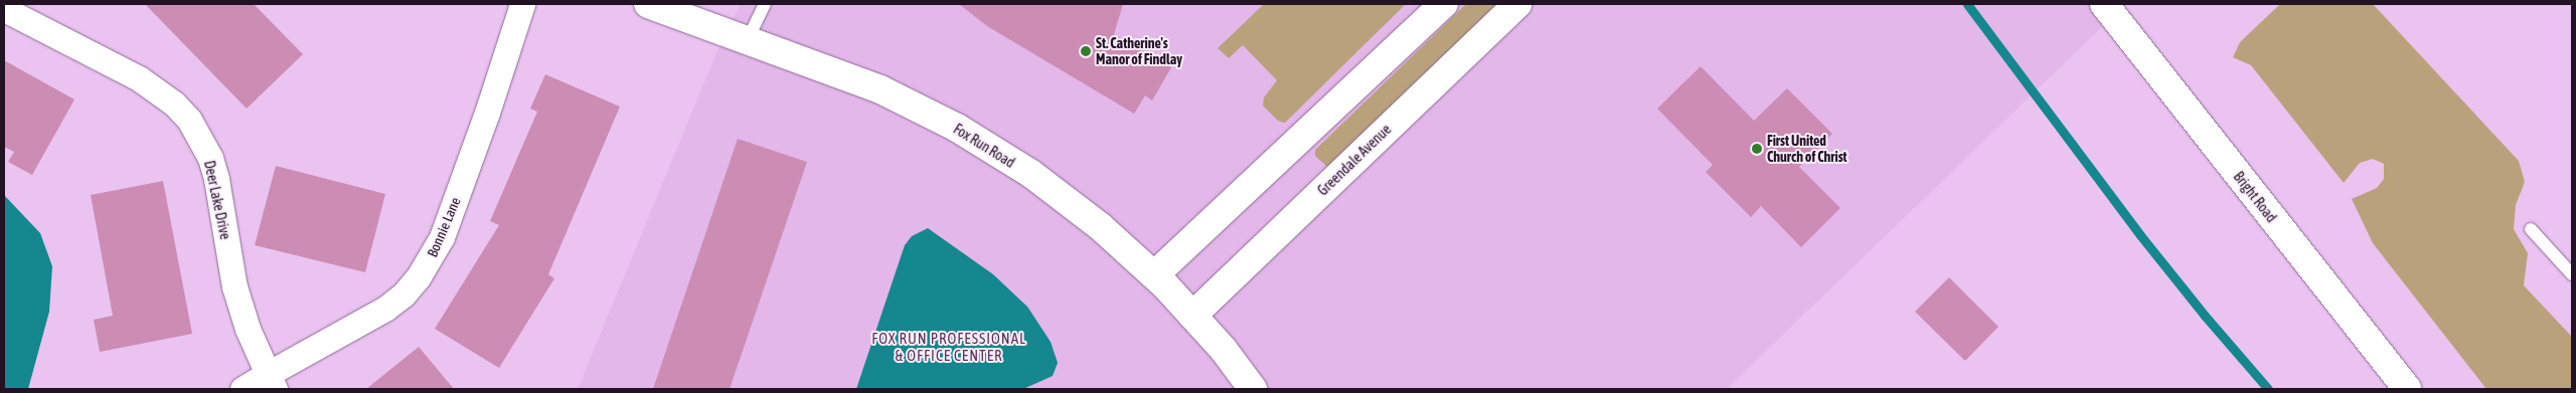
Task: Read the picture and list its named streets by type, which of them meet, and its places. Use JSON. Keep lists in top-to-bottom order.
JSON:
{
  "streets": {
    "street": [
      "Fox Run Road",
      "Greendale Avenue",
      "Bright Road",
      "Deer Lake Drive",
      "Bonnie Lane"
    ]
  },
  "crossings": [
    ["Fox Run Road", "Greendale Avenue"],
    ["Deer Lake Drive", "Bonnie Lane"]
  ],
  "districts": ["FOX RUN PROFESSIONAL & OFFICE CENTER"],
  "places": ["St. Catherine's Manor of Findlay", "First United Church of Christ"]
}
